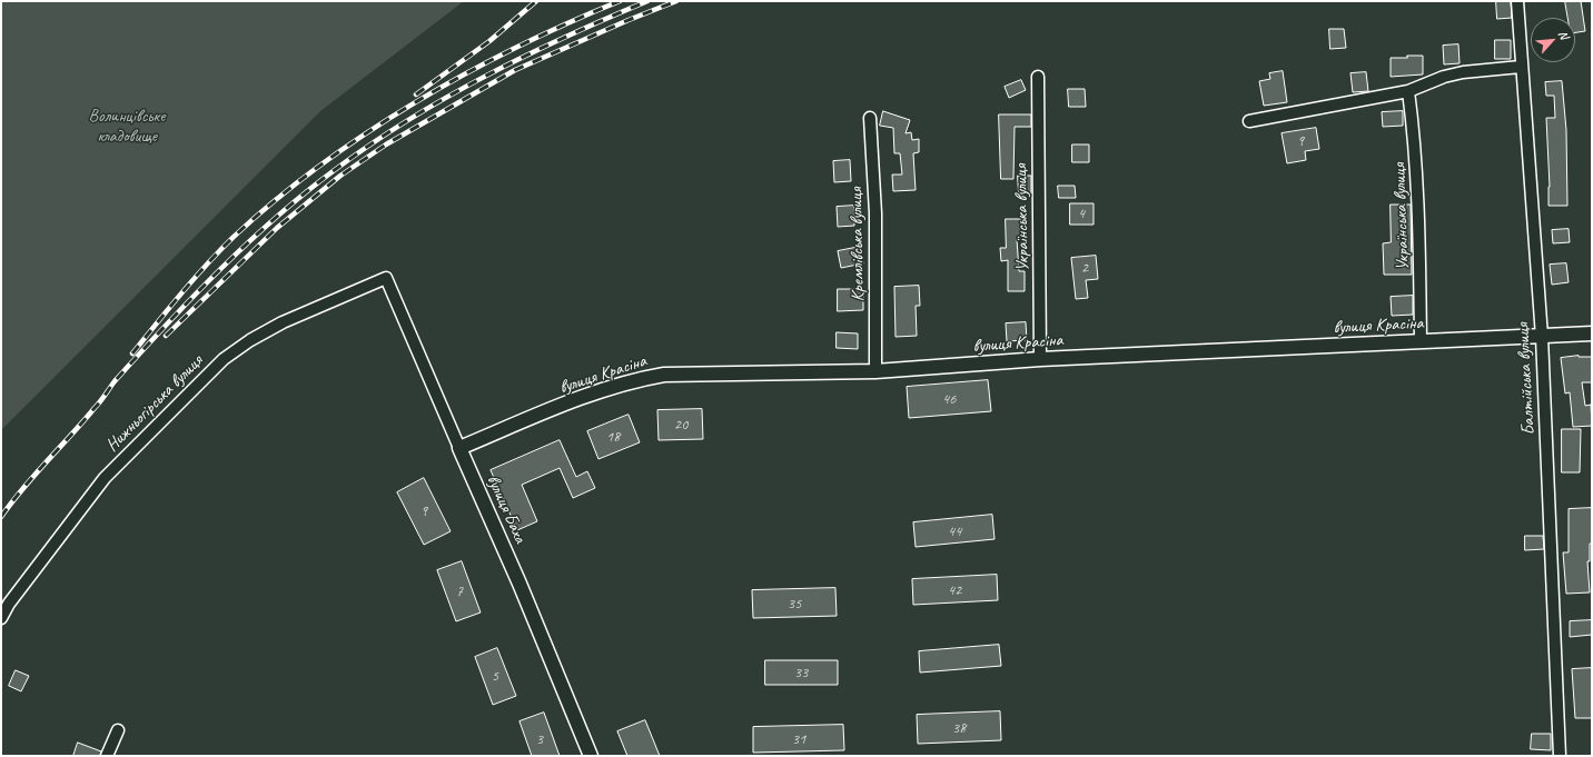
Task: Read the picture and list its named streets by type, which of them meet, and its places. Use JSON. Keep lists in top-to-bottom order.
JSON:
{
  "streets": {
    "street": [
      "Українська вулиця",
      "Кремлівська вулиця",
      "вулиця Красіна",
      "Балтійська вулиця",
      "Нижньогірська вулиця",
      "вулиця Баха"
    ]
  },
  "crossings": [
    ["Українська вулиця", "вулиця Красіна"],
    ["Кремлівська вулиця", "вулиця Красіна"],
    ["вулиця Красіна", "Балтійська вулиця"],
    ["вулиця Красіна", "вулиця Баха"],
    ["Нижньогірська вулиця", "вулиця Баха"]
  ],
  "parks": ["Волинцівське кладовище"],
  "house_numbers": [
    "9",
    "4",
    "2",
    "46",
    "20",
    "18",
    "9",
    "44",
    "42",
    "7",
    "35",
    "33",
    "5",
    "38",
    "3",
    "31"
  ],
  "north": "top right"
}
